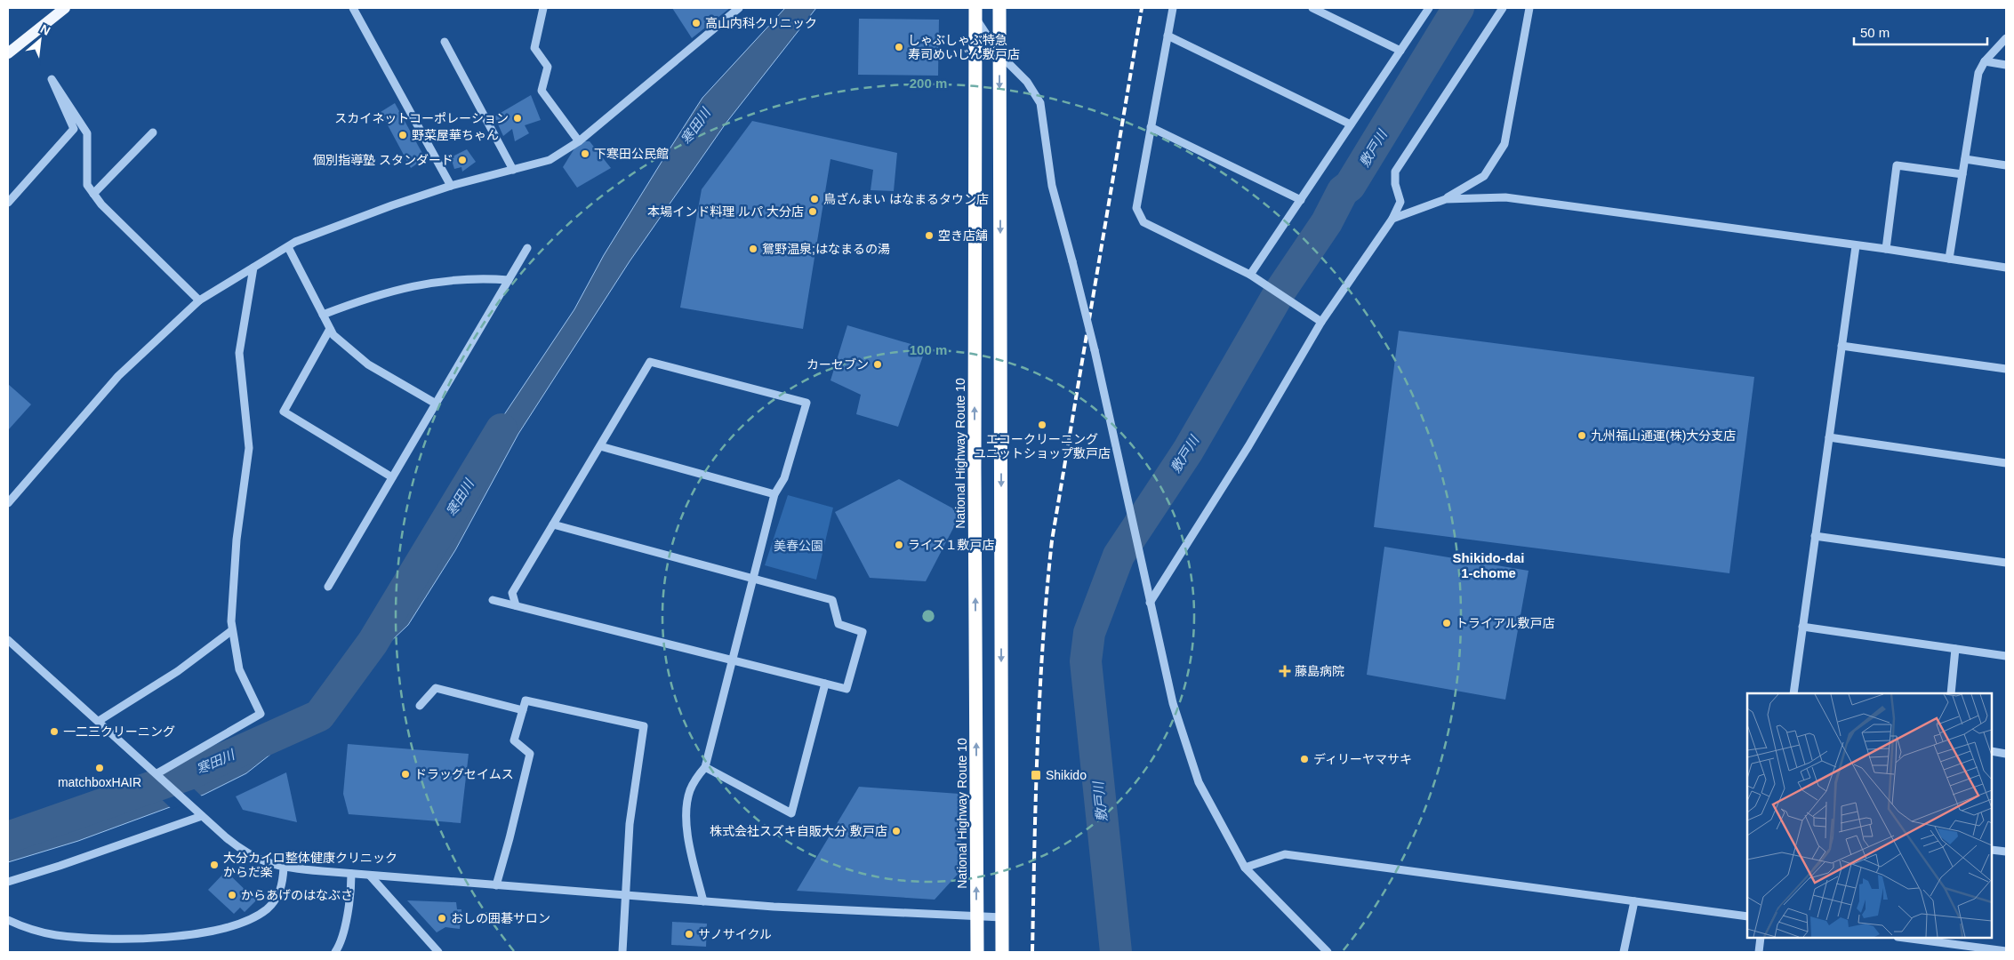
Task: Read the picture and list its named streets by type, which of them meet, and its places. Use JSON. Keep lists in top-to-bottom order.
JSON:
{
  "streets": {
    "highway": ["National Highway Route 10"]
  },
  "districts": ["Shikido-dai 1-chome"],
  "water": ["寒田川", "敷戸川"],
  "parks": ["美春公園"],
  "places": {
    "other": [
      "高山内科クリニック",
      "しゃぶしゃぶ特急 寿司めいじん敷戸店",
      "スカイネットコーポレーション",
      "野菜屋華ちゃん",
      "下寒田公民館",
      "個別指導塾 スタンダード",
      "鳥ざんまい はなまるタウン店",
      "本場インド料理 ルパ 大分店",
      "空き店舗",
      "鴛野温泉;はなまるの湯",
      "カーセブン",
      "エコークリーニング ユニットショップ敷戸店",
      "九州福山通運(株)大分支店",
      "ライズ１敷戸店",
      "トライアル敷戸店",
      "一二三クリーニング",
      "ディリーヤマサキ",
      "matchboxHAIR",
      "ドラッグセイムス",
      "株式会社スズキ自販大分 敷戸店",
      "大分カイロ整体健康クリニック からだ楽",
      "からあげのはなぶさ",
      "おしの囲碁サロン",
      "サノサイクル"
    ],
    "health": ["藤島病院"],
    "transit": ["Shikido"]
  },
  "scale_bar": "50 m",
  "north": "top right",
  "rings": ["200 m", "100 m"]
}
